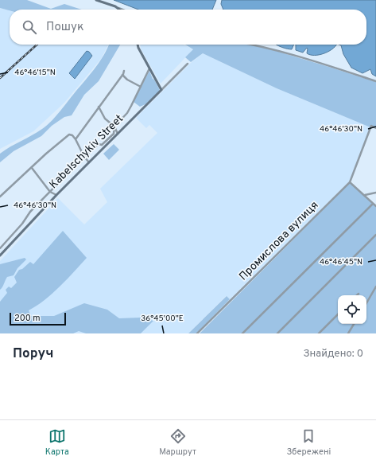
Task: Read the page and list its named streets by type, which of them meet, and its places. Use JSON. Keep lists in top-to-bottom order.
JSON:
{
  "streets": {
    "street": ["Kabelschykiv Street", "Промислова вулиця"]
  },
  "scale_bar": "200 m",
  "page": {
    "search": "Пошук",
    "scale": "200 m",
    "heading": ["Поруч", "Знайдено: 0"],
    "nav": ["Карта", "Маршрут", "Збережені"]
  },
  "coordinates": [
    "46°46'15\"N",
    "46°46'30\"N",
    "46°46'45\"N",
    "36°45'00\"E"
  ]
}
